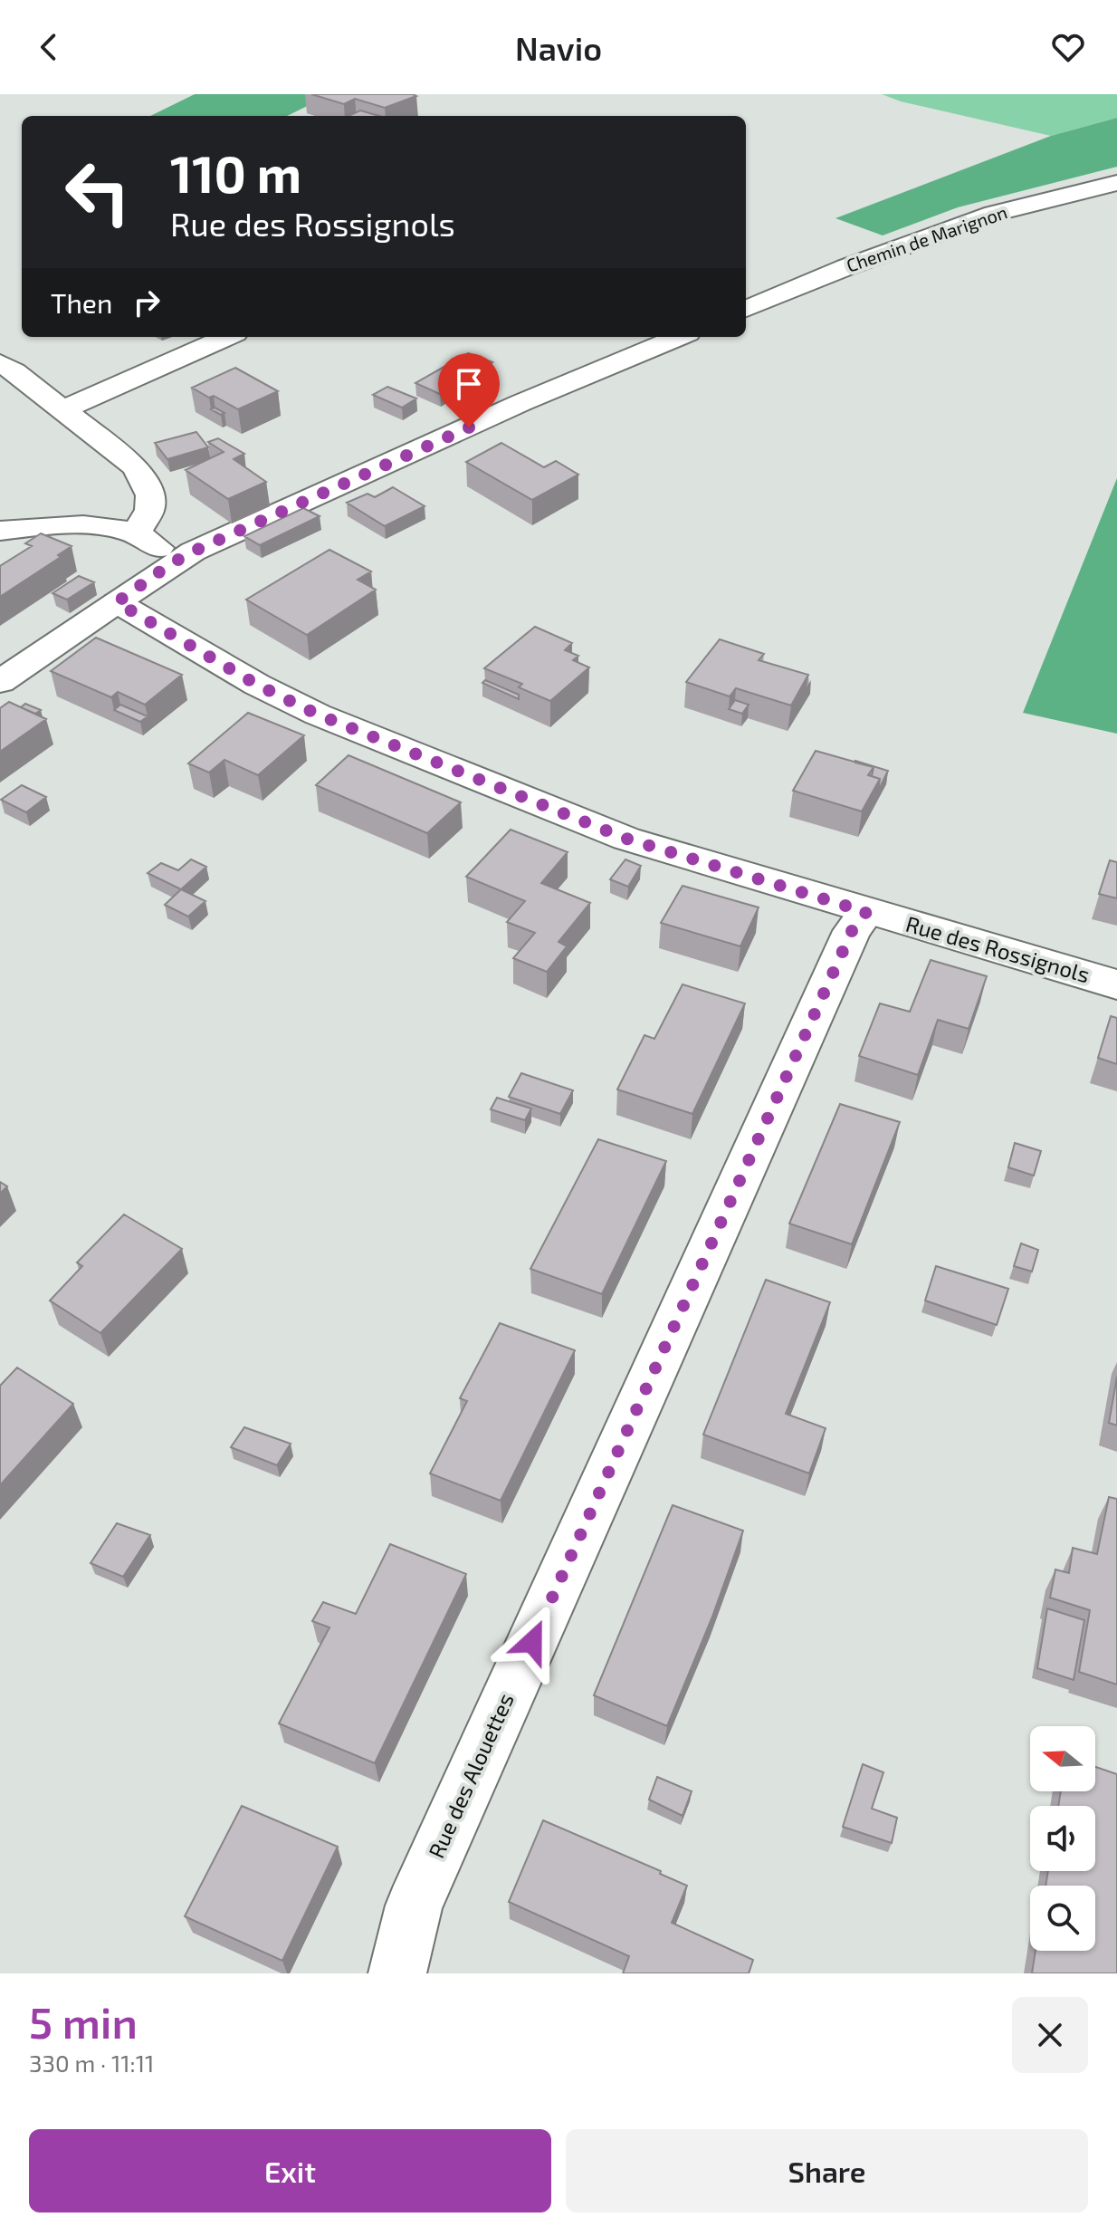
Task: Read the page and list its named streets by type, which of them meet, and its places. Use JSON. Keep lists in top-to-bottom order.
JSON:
{
  "streets": {
    "street": ["Chemin de Marignon", "Rue des Rossignols", "Rue des Alouettes"]
  },
  "crossings": [
    ["Rue des Rossignols", "Rue des Alouettes"]
  ],
  "north": "left",
  "page": {
    "header": "Navio",
    "turn": ["110 m", "Rue des Rossignols"],
    "then": "Then",
    "heading": ["5 min", "330 m · 11:11"],
    "buttons": ["Exit", "Share"]
  }
}
